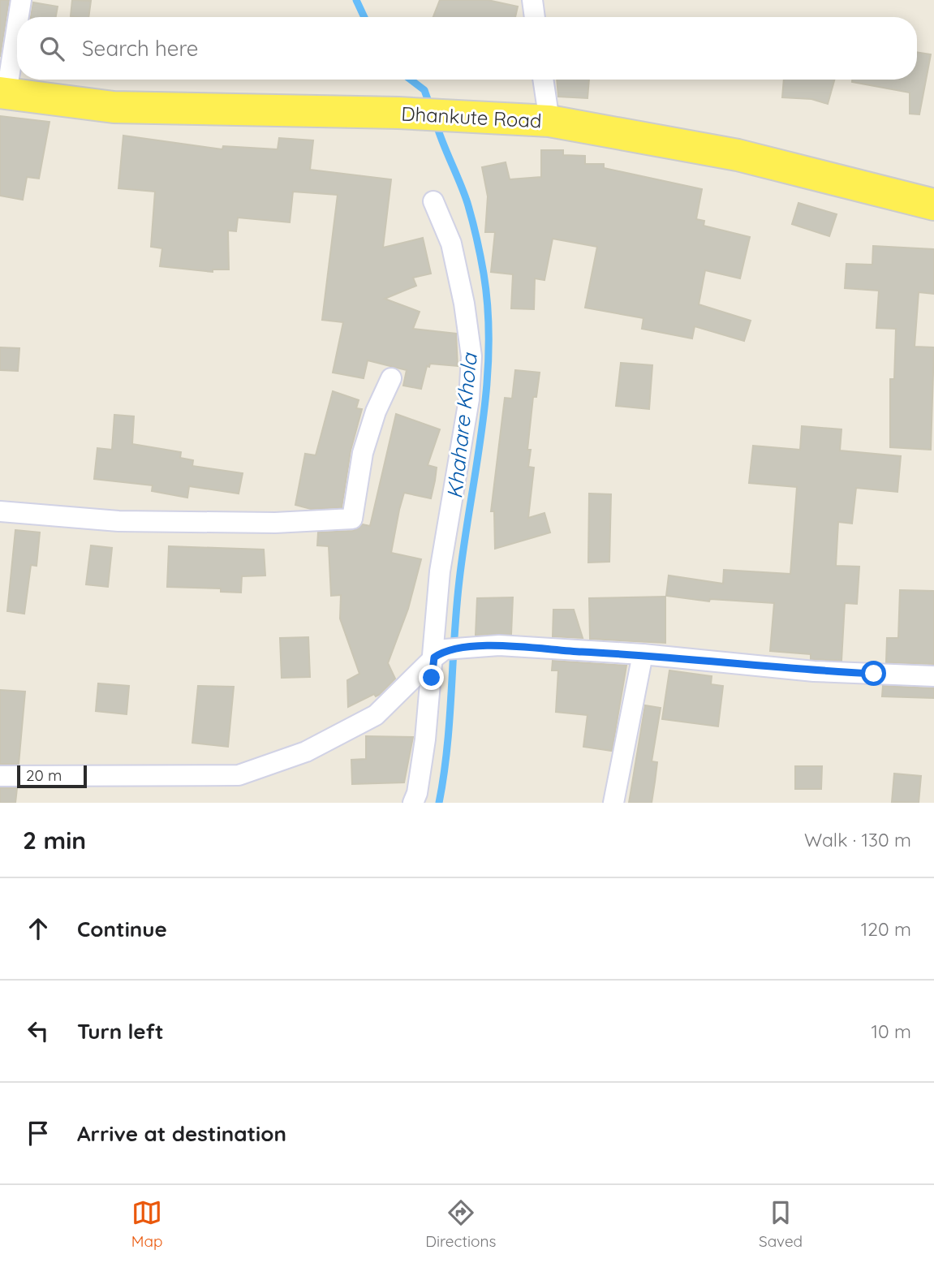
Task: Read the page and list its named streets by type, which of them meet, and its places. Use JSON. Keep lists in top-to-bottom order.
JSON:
{
  "streets": {
    "main road": ["Dhankute Road"]
  },
  "water": ["Khahare Khola"],
  "scale_bar": "20 m",
  "page": {
    "search": "Search here",
    "scale": "20 m",
    "heading": ["2 min", "Walk · 130 m"],
    "list": [
      ["Continue", "120 m"],
      ["Turn left", "10 m"],
      "Arrive at destination"
    ],
    "nav": ["Map", "Directions", "Saved"]
  }
}
